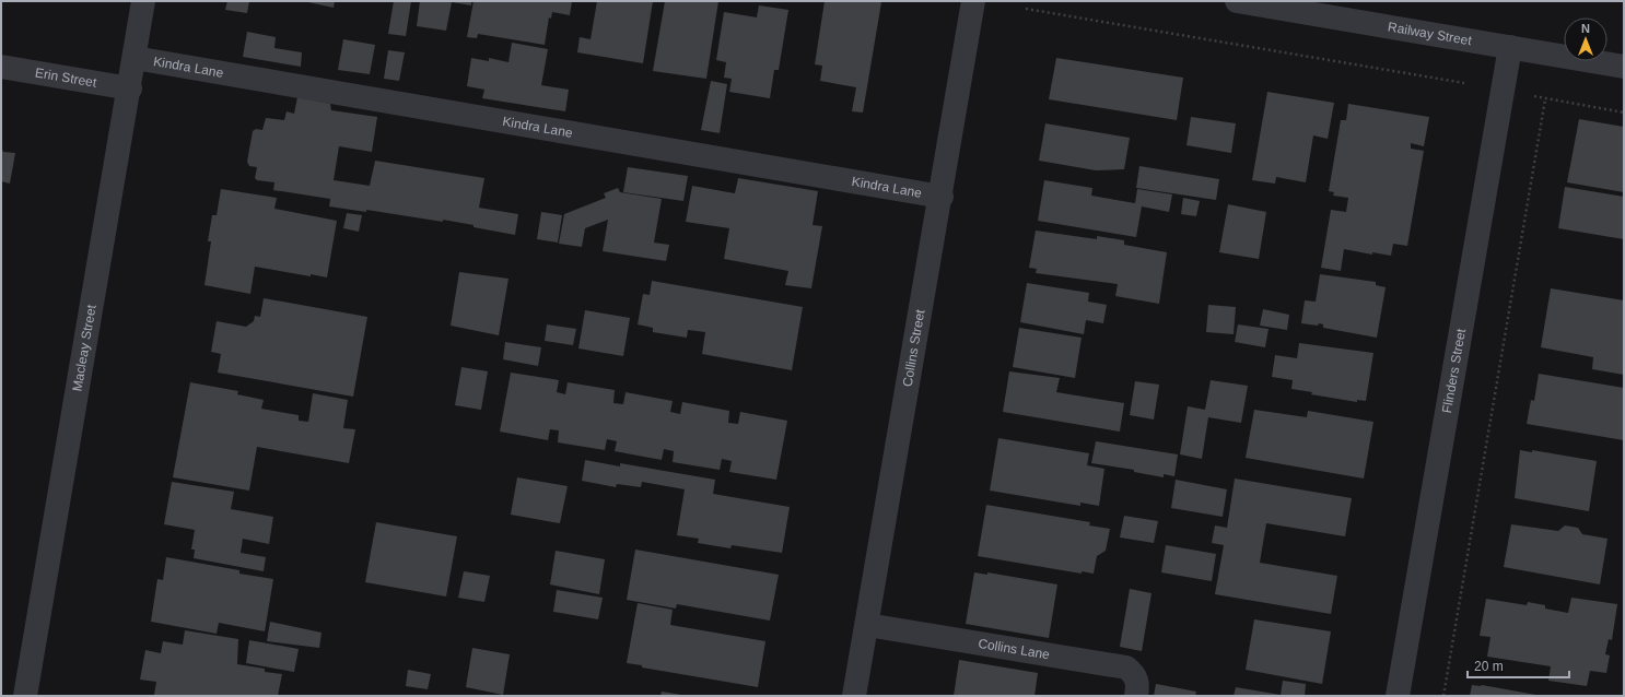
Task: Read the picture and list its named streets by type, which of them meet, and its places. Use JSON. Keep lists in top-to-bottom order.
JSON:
{
  "streets": {
    "street": [
      "Railway Street",
      "Kindra Lane",
      "Erin Street",
      "Macleay Street",
      "Collins Street",
      "Flinders Street",
      "Collins Lane"
    ]
  },
  "crossings": [
    ["Railway Street", "Flinders Street"],
    ["Kindra Lane", "Macleay Street"],
    ["Kindra Lane", "Collins Street"],
    ["Erin Street", "Macleay Street"],
    ["Collins Street", "Collins Lane"]
  ],
  "scale_bar": "20 m",
  "north": "top"
}
